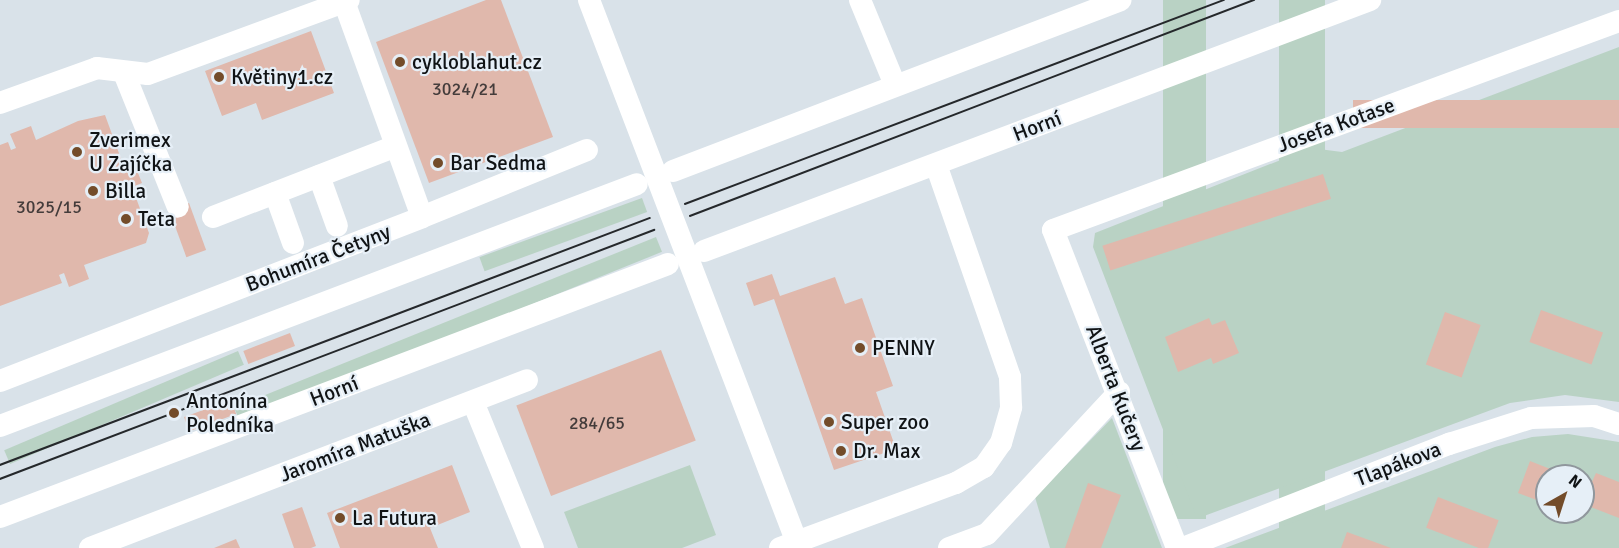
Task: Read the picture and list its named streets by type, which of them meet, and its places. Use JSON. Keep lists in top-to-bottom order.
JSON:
{
  "streets": {
    "street": [
      "Josefa Kotase",
      "Horní",
      "Bohumíra Četyny",
      "Alberta Kučery",
      "Jaromíra Matuška",
      "Tlapákova"
    ]
  },
  "crossings": [
    ["Josefa Kotase", "Alberta Kučery"]
  ],
  "places": [
    "cykloblahut.cz",
    "Květiny1.cz",
    "Zverimex U Zajíčka",
    "Bar Sedma",
    "Billa",
    "Teta",
    "PENNY",
    "Antonína Poledníka",
    "Super zoo",
    "Dr. Max",
    "La Futura"
  ],
  "house_numbers": ["3024/21", "3025/15", "284/65"],
  "north": "top right"
}
